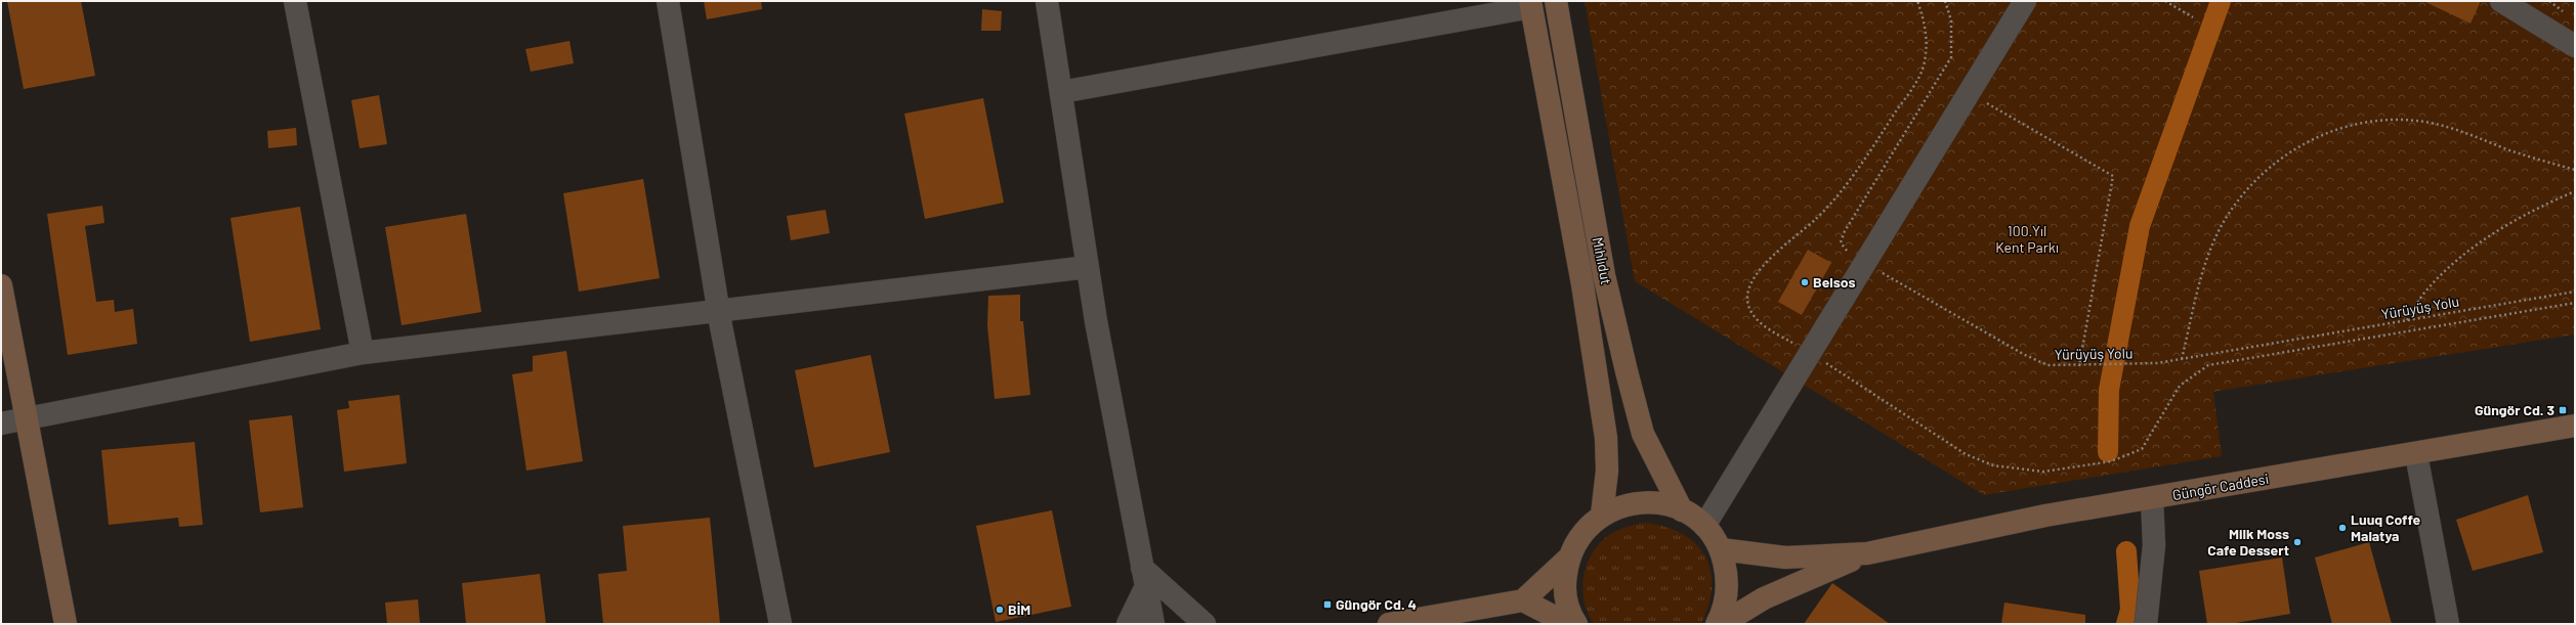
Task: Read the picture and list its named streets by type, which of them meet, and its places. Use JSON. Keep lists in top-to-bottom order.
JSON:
{
  "streets": {
    "main road": ["Mıhlıdut", "Güngör Caddesi"],
    "path": ["Yürüyüş Yolu"]
  },
  "parks": ["100.Yıl Kent Parkı"],
  "places": {
    "other": [
      "Belsos",
      "Luuq Coffe Malatya",
      "Milk Moss Cafe Dessert",
      "BİM"
    ],
    "transit": ["Güngör Cd. 3", "Güngör Cd. 4"]
  }
}
